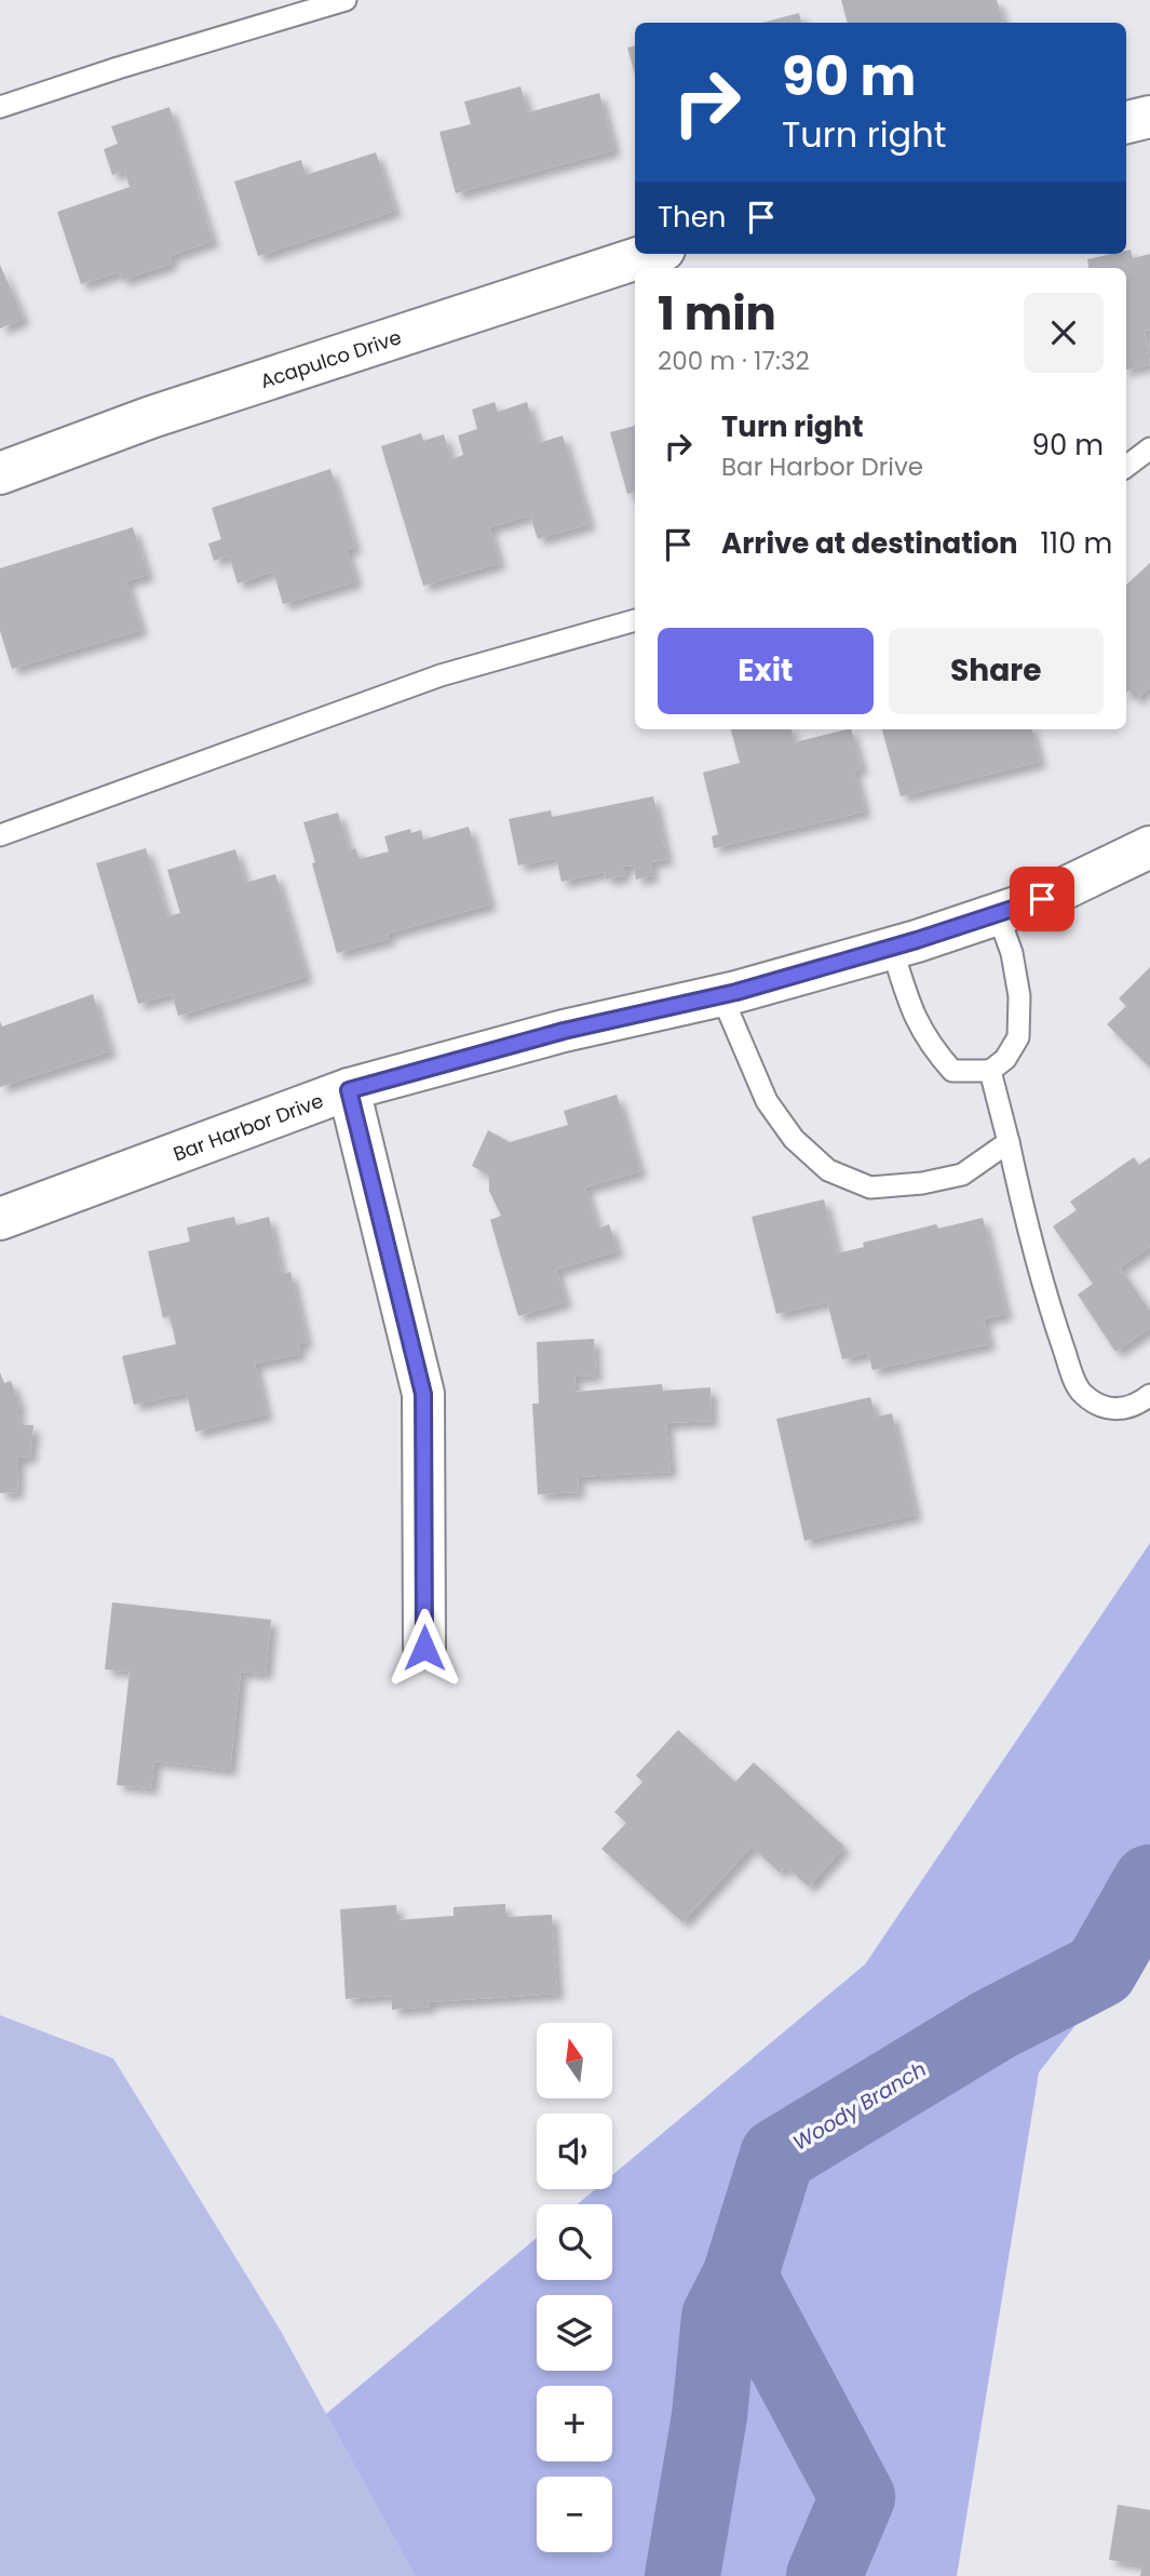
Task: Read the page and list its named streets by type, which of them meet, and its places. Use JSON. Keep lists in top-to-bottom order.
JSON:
{
  "streets": {
    "street": ["Acapulco Drive", "Bar Harbor Drive"]
  },
  "water": ["Woody Branch"],
  "north": "top",
  "page": {
    "turn": ["90 m", "Turn right"],
    "then": "Then",
    "heading": ["1 min", "200 m · 17:32"],
    "list": [
      {
        "name": "Turn right",
        "note": "Bar Harbor Drive",
        "value": "90 m"
      },
      {
        "name": "Arrive at destination",
        "value": "110 m"
      }
    ],
    "buttons": ["Exit", "Share"],
    "map_buttons": ["+", "−"]
  }
}
